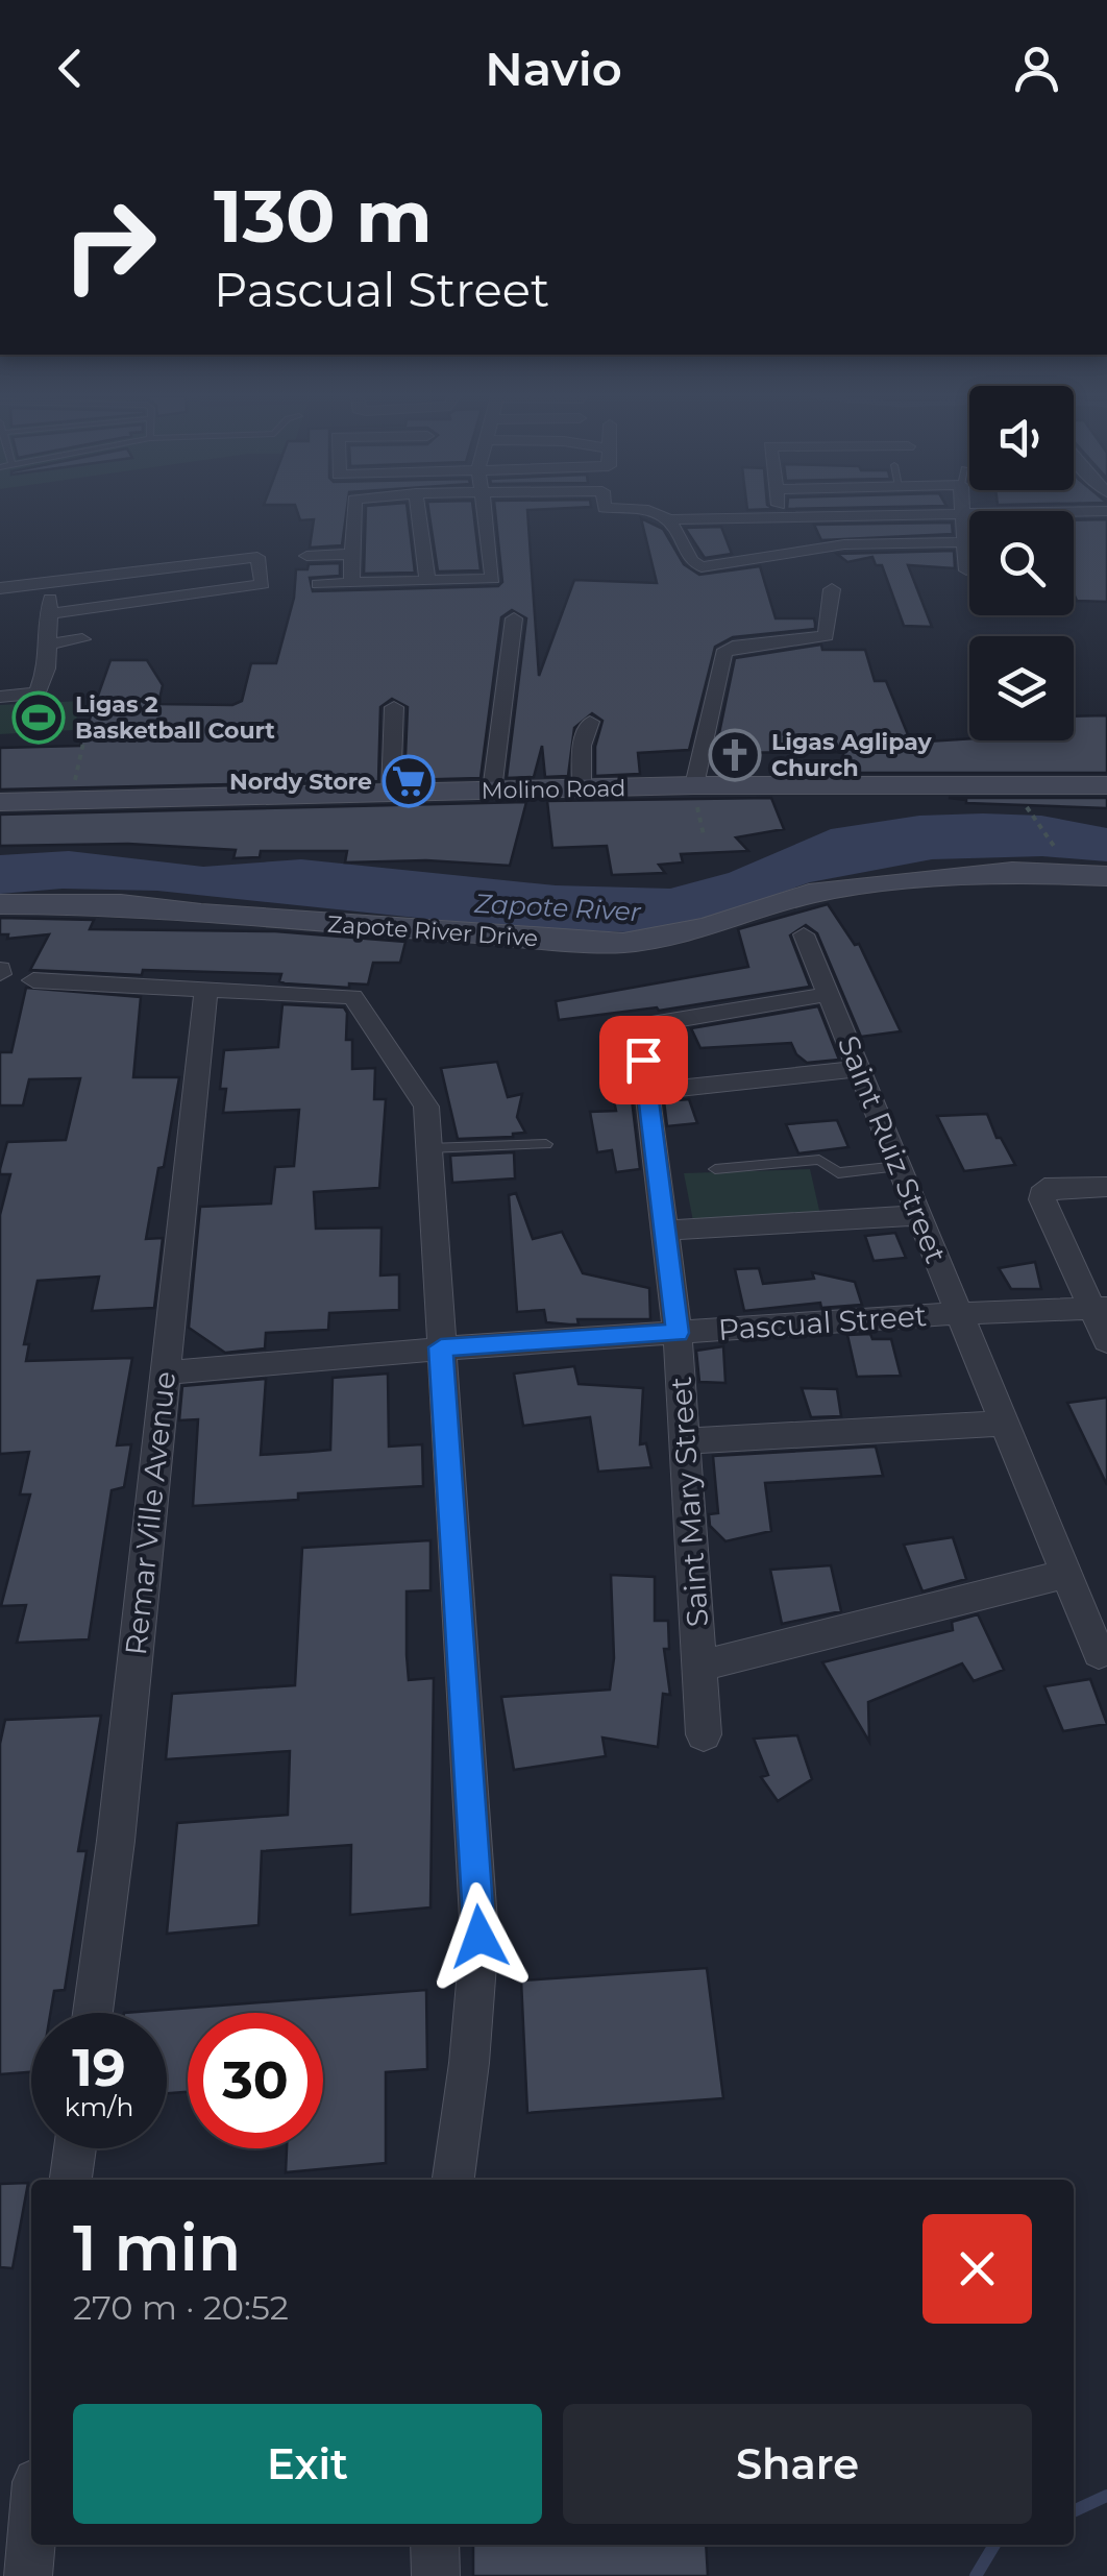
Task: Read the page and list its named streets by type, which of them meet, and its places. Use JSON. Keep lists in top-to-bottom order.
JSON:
{
  "streets": {
    "main road": ["Molino Road", "Zapote River Drive"],
    "street": [
      "Saint Ruiz Street",
      "Pascual Street",
      "Saint Mary Street",
      "Remar Ville Avenue"
    ]
  },
  "crossings": [
    ["Saint Ruiz Street", "Pascual Street"],
    ["Saint Ruiz Street", "Saint Mary Street"],
    ["Pascual Street", "Saint Mary Street"],
    ["Pascual Street", "Remar Ville Avenue"]
  ],
  "water": ["Zapote River"],
  "places": {
    "sports": ["Ligas 2 Basketball Court"],
    "church": ["Ligas Aglipay Church"],
    "supermarket": ["Nordy Store"]
  },
  "page": {
    "header": "Navio",
    "turn": ["130 m", "Pascual Street"],
    "speed": "19 km/h",
    "limit": "30",
    "heading": ["1 min", "270 m · 20:52"],
    "buttons": ["Exit", "Share"]
  }
}
